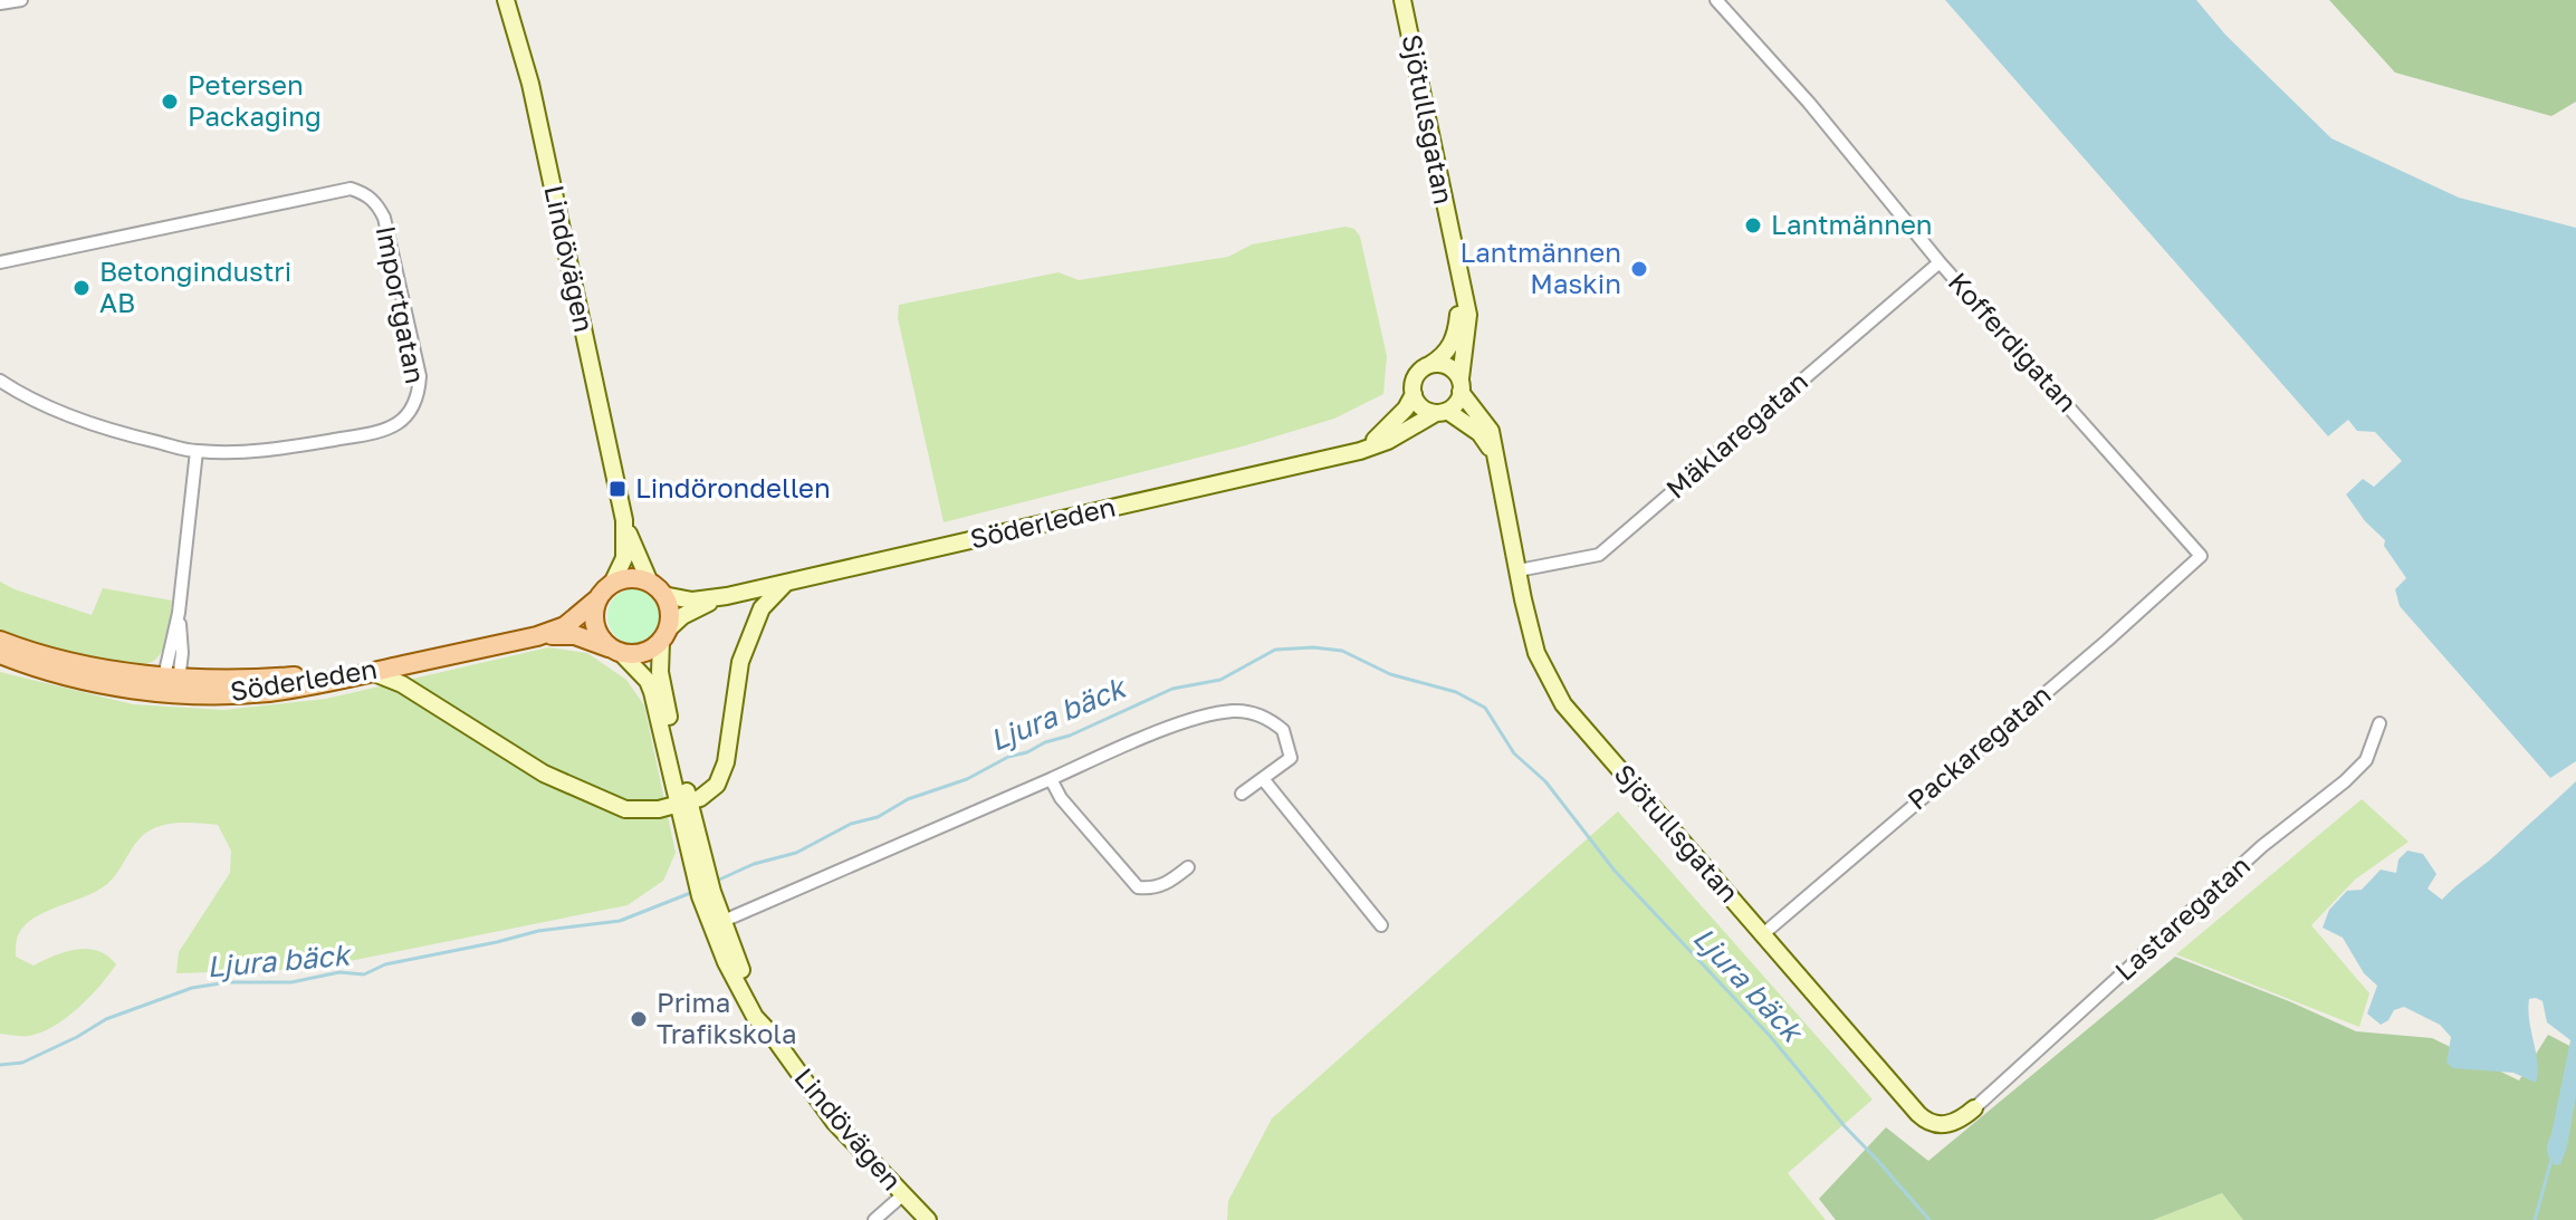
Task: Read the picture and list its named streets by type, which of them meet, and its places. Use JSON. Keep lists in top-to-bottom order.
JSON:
{
  "streets": {
    "main road": ["Sjötullsgatan", "Lindövägen", "Söderleden"],
    "street": [
      "Importgatan",
      "Kofferdigatan",
      "Mäklaregatan",
      "Packaregatan",
      "Lastaregatan"
    ]
  },
  "crossings": [
    ["Sjötullsgatan", "Mäklaregatan"],
    ["Sjötullsgatan", "Söderleden"],
    ["Sjötullsgatan", "Packaregatan"],
    ["Sjötullsgatan", "Lastaregatan"],
    ["Lindövägen", "Söderleden"],
    ["Kofferdigatan", "Mäklaregatan"],
    ["Kofferdigatan", "Packaregatan"]
  ],
  "water": ["Ljura bäck"],
  "places": {
    "other": [
      "Petersen Packaging",
      "Lantmännen",
      "Lantmännen Maskin",
      "Betongindustri AB",
      "Prima Trafikskola"
    ],
    "transit": ["Lindörondellen"]
  }
}
